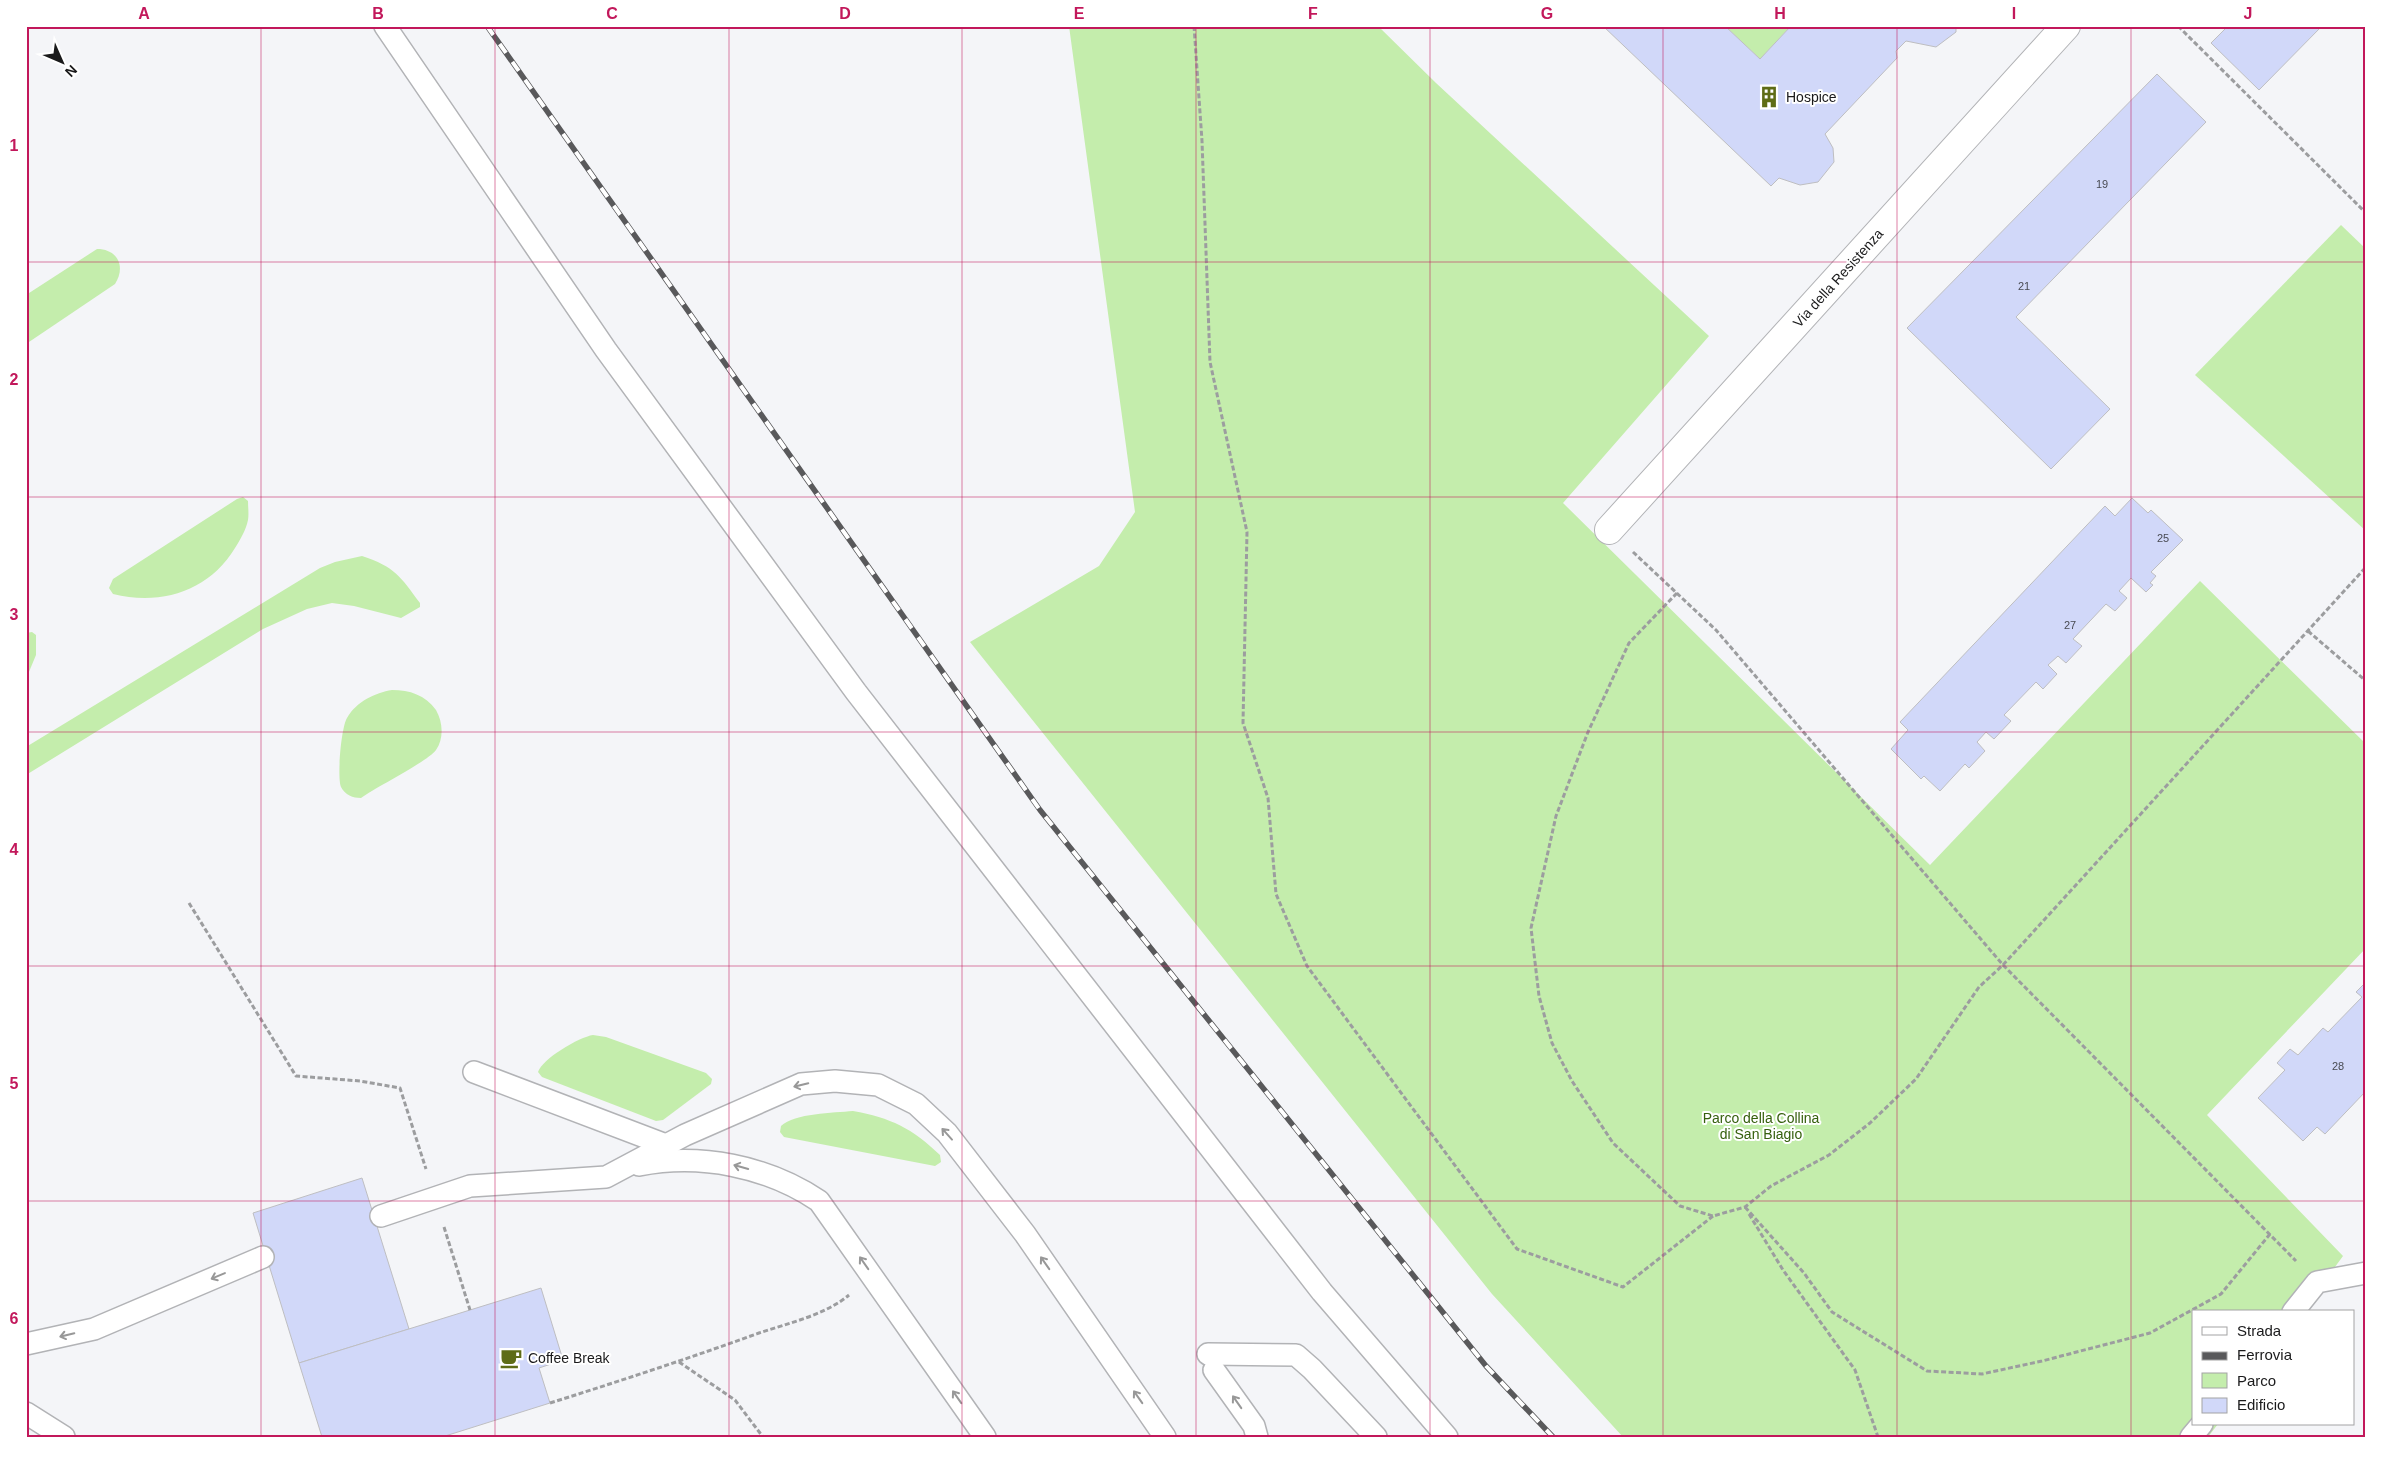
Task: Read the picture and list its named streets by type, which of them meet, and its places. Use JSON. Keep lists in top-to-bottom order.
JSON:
{
  "streets": {
    "street": ["Via della Resistenza"]
  },
  "parks": ["Parco della Collina di San Biagio"],
  "places": {
    "building": ["Hospice"],
    "cafe": ["Coffee Break"]
  },
  "house_numbers": [
    "19",
    "21",
    "25",
    "27",
    "28"
  ],
  "legend": [
    "Strada",
    "Ferrovia",
    "Parco",
    "Edificio"
  ],
  "north": "bottom right",
  "grid": {
    "columns": [
      "A",
      "B",
      "C",
      "D",
      "E",
      "F",
      "G",
      "H",
      "I",
      "J"
    ],
    "rows": [
      "1",
      "2",
      "3",
      "4",
      "5",
      "6"
    ]
  }
}
